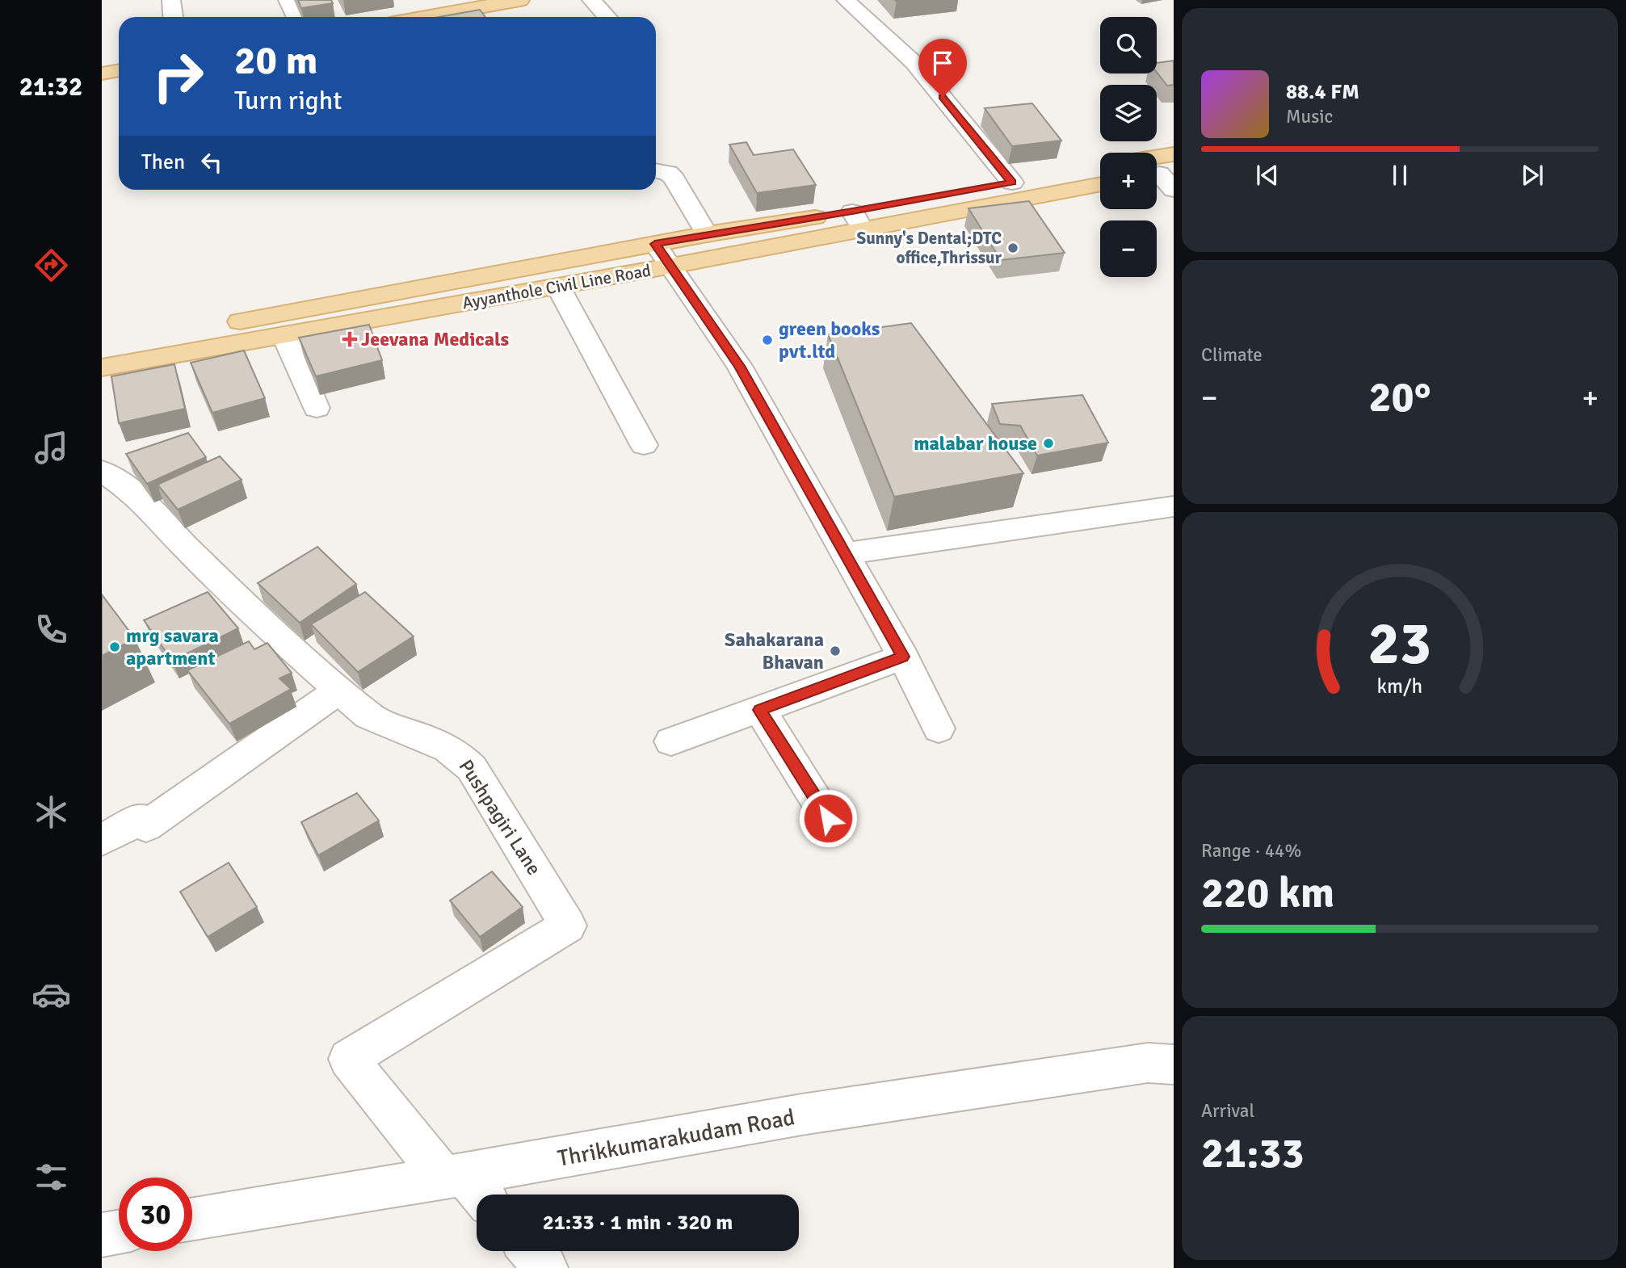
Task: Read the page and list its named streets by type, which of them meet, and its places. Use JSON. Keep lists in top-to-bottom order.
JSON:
{
  "streets": {
    "main road": ["Ayyanthole Civil Line Road"],
    "street": ["Pushpagiri Lane", "Thrikkumarakudam Road"]
  },
  "crossings": [
    ["Pushpagiri Lane", "Thrikkumarakudam Road"]
  ],
  "places": {
    "other": [
      "Sunny's Dental;DTC office,Thrissur",
      "green books pvt.ltd",
      "malabar house",
      "mrg savara apartment",
      "Sahakarana Bhavan"
    ],
    "health": ["Jeevana Medicals"]
  },
  "page": {
    "tabs": "21:32",
    "map_buttons": ["+", "−"],
    "turn": ["20 m", "Turn right"],
    "song": ["88.4 FM", "Music"],
    "then": "Then",
    "tile": [
      "Climate",
      ["Range · 44%", "220 km"],
      ["Arrival", "21:33"]
    ],
    "heat": ["−", "20°", "+"],
    "limit": "30",
    "trip": "21:33 · 1 min · 320 m",
    "gauge": ["23", "km/h"]
  }
}
